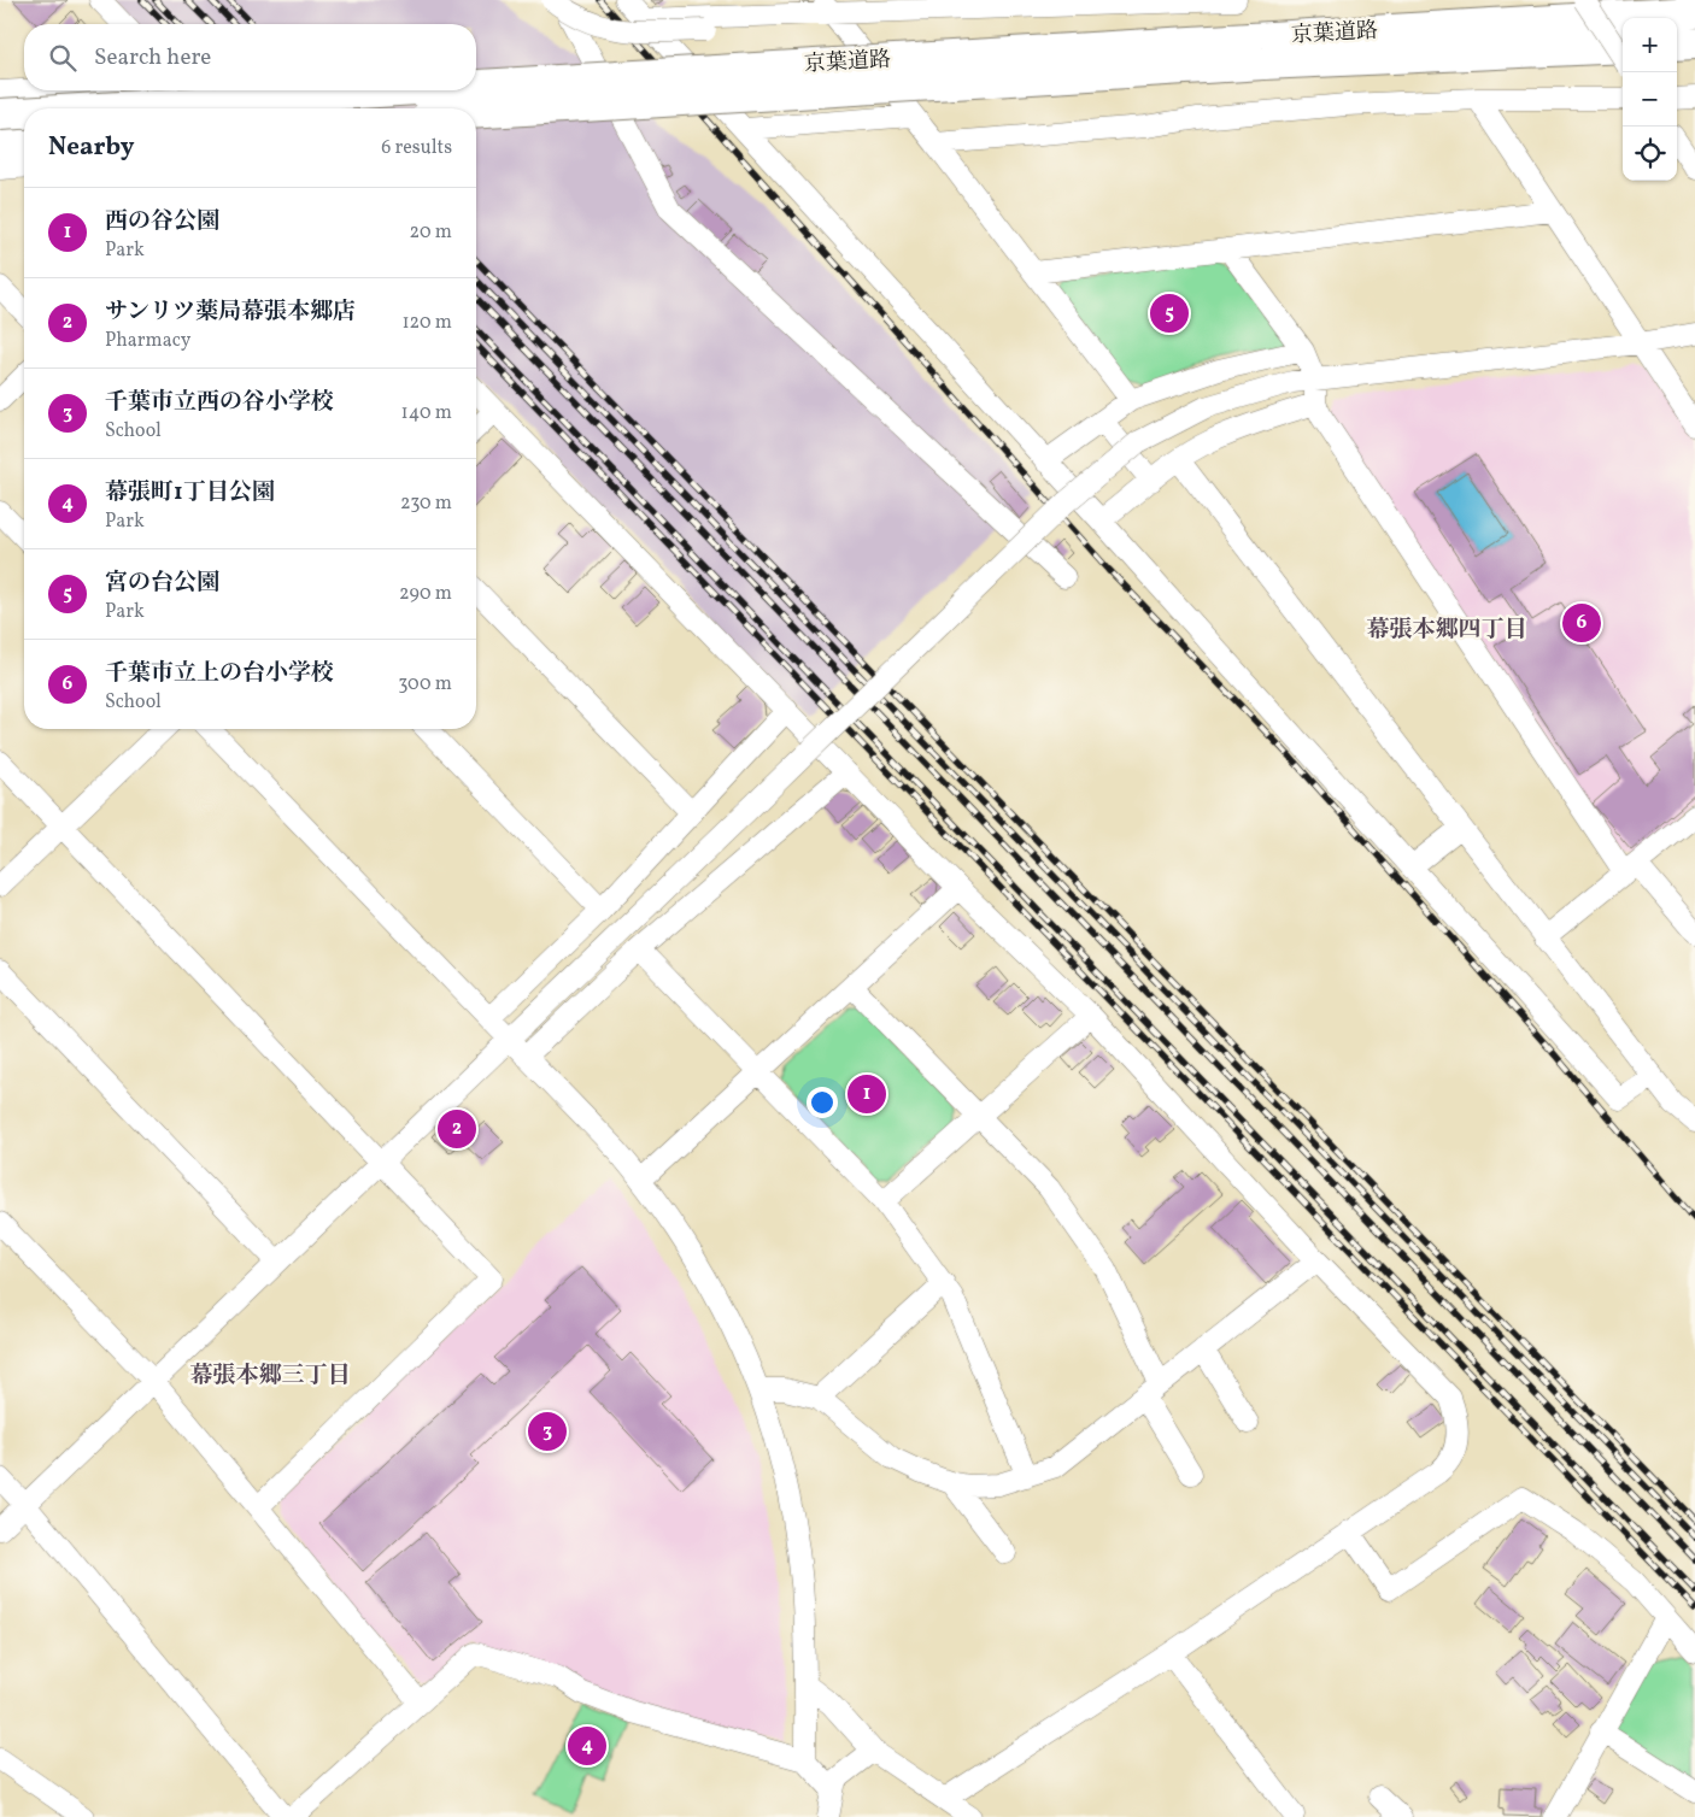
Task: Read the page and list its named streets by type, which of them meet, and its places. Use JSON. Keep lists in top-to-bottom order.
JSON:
{
  "streets": {
    "highway": ["京葉道路"]
  },
  "districts": ["幕張本郷四丁目", "幕張本郷三丁目"],
  "page": {
    "map_buttons": ["+", "−"],
    "search": "Search here",
    "heading": ["Nearby", "6 results"],
    "list": [
      {
        "mark": "1",
        "name": "西の谷公園",
        "note": "Park",
        "value": "20 m"
      },
      {
        "mark": "2",
        "name": "サンリツ薬局幕張本郷店",
        "note": "Pharmacy",
        "value": "120 m"
      },
      {
        "mark": "3",
        "name": "千葉市立西の谷小学校",
        "note": "School",
        "value": "140 m"
      },
      {
        "mark": "4",
        "name": "幕張町1丁目公園",
        "note": "Park",
        "value": "230 m"
      },
      {
        "mark": "5",
        "name": "宮の台公園",
        "note": "Park",
        "value": "290 m"
      },
      {
        "mark": "6",
        "name": "千葉市立上の台小学校",
        "note": "School",
        "value": "300 m"
      }
    ],
    "pins": [
      "5",
      "6",
      "1",
      "2",
      "3",
      "4"
    ]
  }
}
